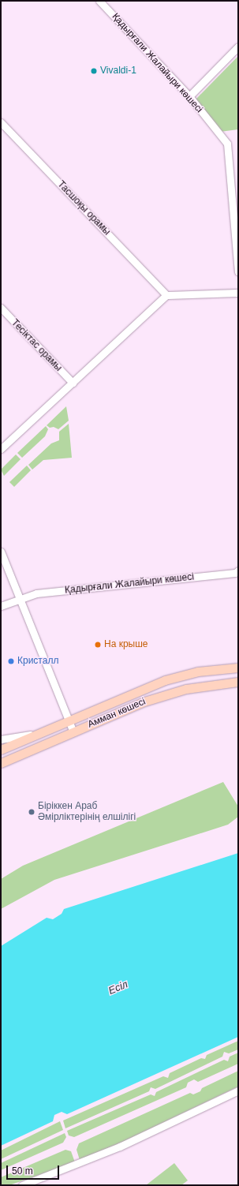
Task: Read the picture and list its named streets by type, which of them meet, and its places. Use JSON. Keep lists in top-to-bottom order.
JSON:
{
  "streets": {
    "main road": ["Амман көшесі"],
    "street": ["Қадырғали Жалайыри көшесі", "Тасшоқы орамы", "Тесіктас орамы"]
  },
  "water": ["Есіл"],
  "places": [
    "Vivaldi-1",
    "На крыше",
    "Кристалл",
    "Біріккен Араб Әмірліктерінің елшілігі"
  ],
  "scale_bar": "50 m"
}
